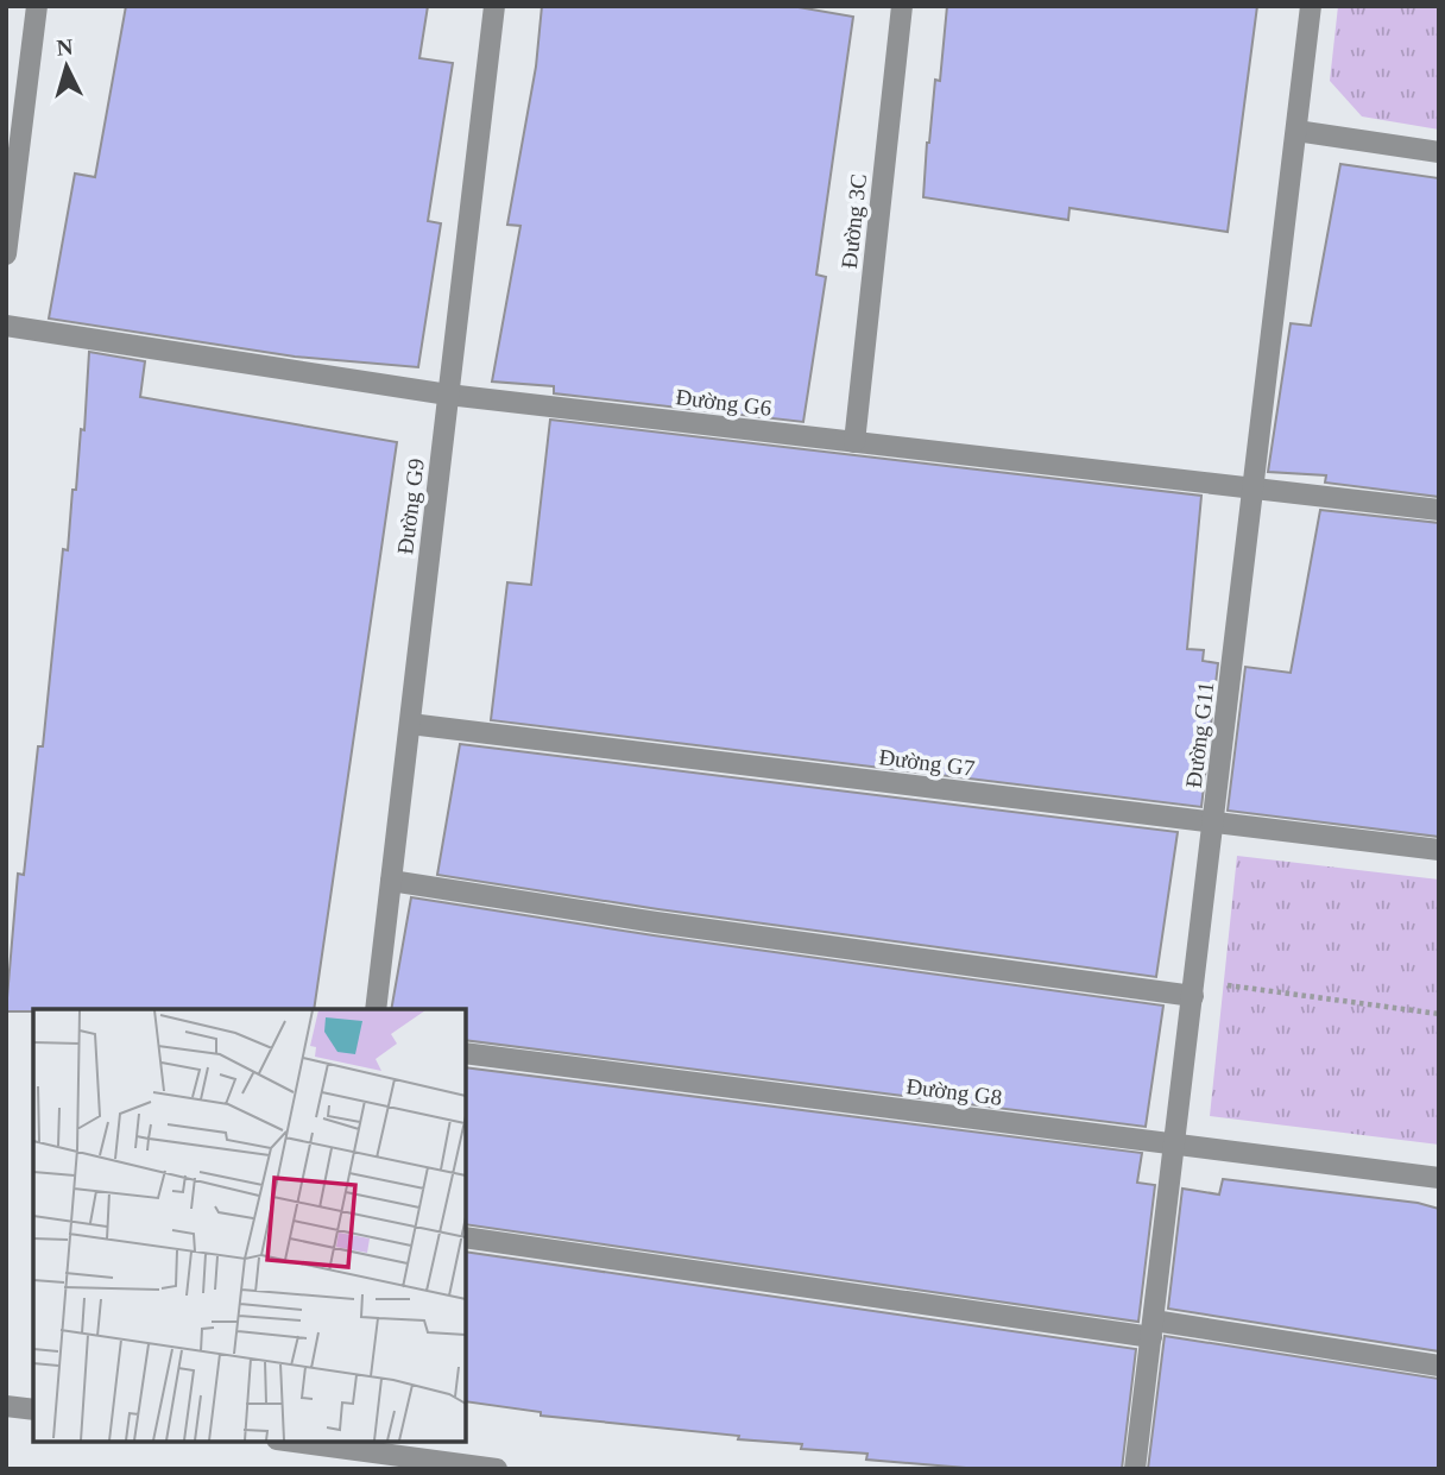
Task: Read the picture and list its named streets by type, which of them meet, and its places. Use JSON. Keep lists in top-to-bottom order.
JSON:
{
  "streets": {
    "street": [
      "Đường 3C",
      "Đường G6",
      "Đường G9",
      "Đường G11",
      "Đường G7",
      "Đường G8"
    ]
  },
  "crossings": [
    ["Đường 3C", "Đường G6"],
    ["Đường G6", "Đường G9"],
    ["Đường G6", "Đường G11"],
    ["Đường G9", "Đường G7"],
    ["Đường G11", "Đường G7"],
    ["Đường G11", "Đường G8"]
  ],
  "north": "top"
}
